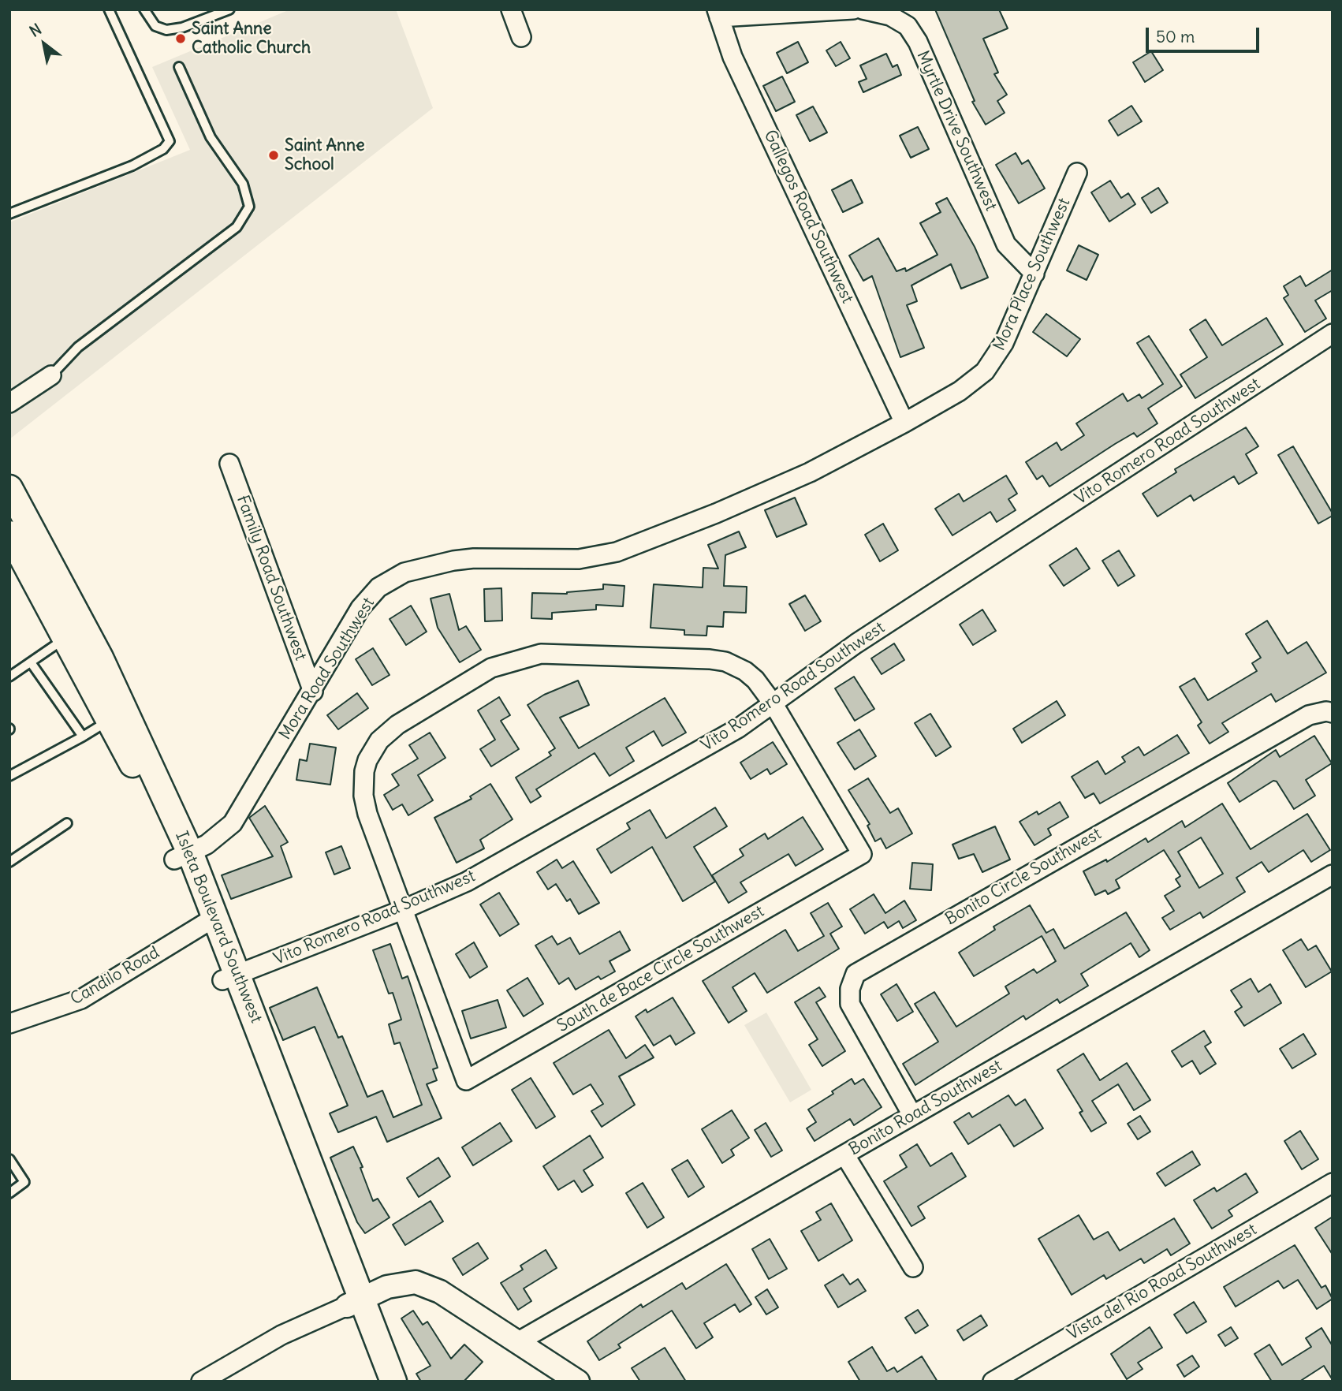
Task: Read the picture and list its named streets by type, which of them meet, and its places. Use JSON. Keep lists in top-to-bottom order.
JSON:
{
  "streets": {
    "main road": ["Isleta Boulevard Southwest"],
    "street": [
      "Myrtle Drive Southwest",
      "Gallegos Road Southwest",
      "Mora Place Southwest",
      "Vito Romero Road Southwest",
      "Family Road Southwest",
      "Mora Road Southwest",
      "Bonito Circle Southwest",
      "South de Bace Circle Southwest",
      "Candilo Road",
      "Bonito Road Southwest",
      "Vista del Rio Road Southwest"
    ]
  },
  "crossings": [
    ["Myrtle Drive Southwest", "Mora Place Southwest"],
    ["Gallegos Road Southwest", "Mora Place Southwest"],
    ["Mora Place Southwest", "Mora Road Southwest"],
    ["Vito Romero Road Southwest", "Isleta Boulevard Southwest"],
    ["Vito Romero Road Southwest", "South de Bace Circle Southwest"],
    ["Family Road Southwest", "Mora Road Southwest"],
    ["Mora Road Southwest", "Isleta Boulevard Southwest"],
    ["Bonito Circle Southwest", "Bonito Road Southwest"],
    ["Isleta Boulevard Southwest", "Candilo Road"]
  ],
  "places": ["Saint Anne Catholic Church", "Saint Anne School"],
  "scale_bar": "50 m",
  "north": "top left"
}
